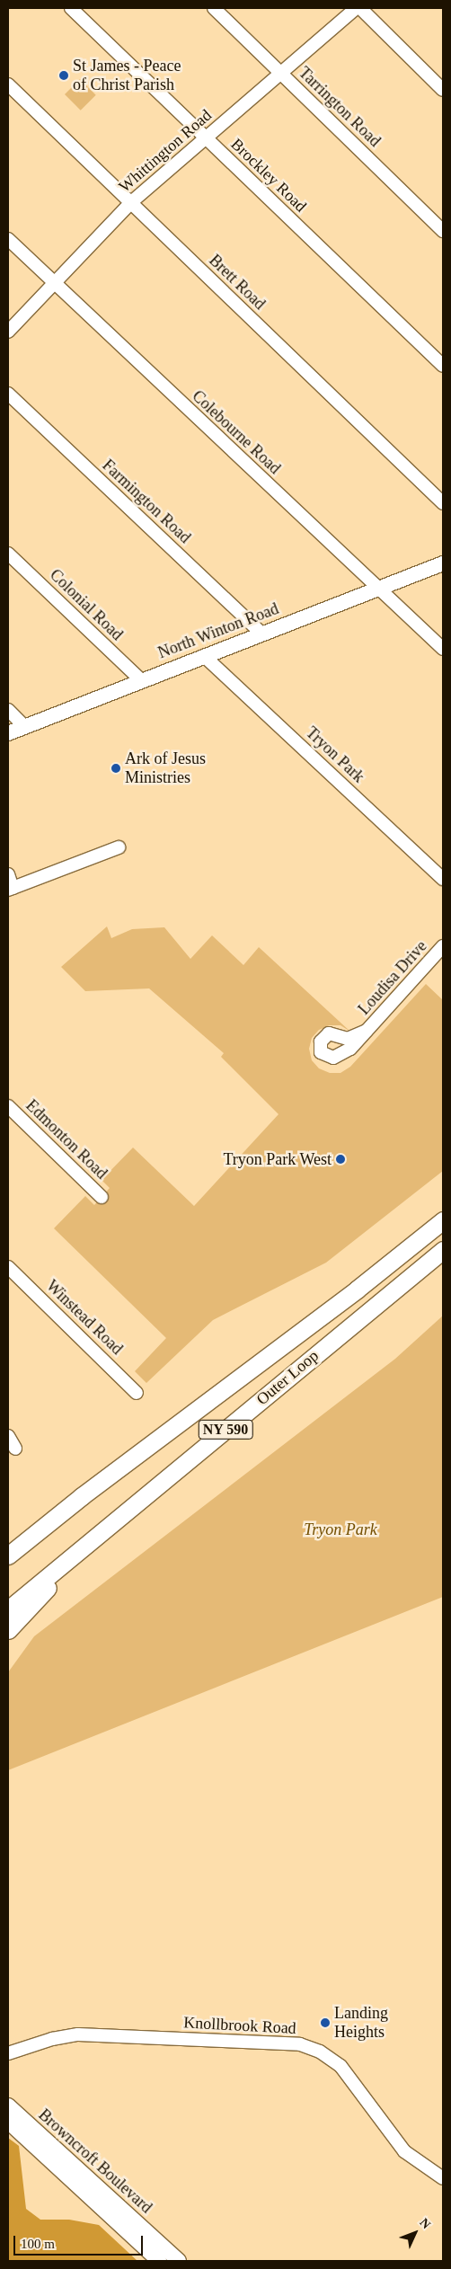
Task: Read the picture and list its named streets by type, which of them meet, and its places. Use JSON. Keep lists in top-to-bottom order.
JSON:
{
  "streets": {
    "highway": ["Outer Loop", "NY 590"],
    "main road": ["North Winton Road", "Browncroft Boulevard"],
    "street": [
      "Tarrington Road",
      "Whittington Road",
      "Brockley Road",
      "Brett Road",
      "Colebourne Road",
      "Farmington Road",
      "Colonial Road",
      "Tryon Park",
      "Loudisa Drive",
      "Edmonton Road",
      "Winstead Road",
      "Knollbrook Road"
    ]
  },
  "crossings": [
    ["Tarrington Road", "Whittington Road"],
    ["Whittington Road", "Brockley Road"],
    ["Whittington Road", "Brett Road"],
    ["Whittington Road", "Colebourne Road"],
    ["Colebourne Road", "North Winton Road"],
    ["Farmington Road", "North Winton Road"],
    ["Colonial Road", "North Winton Road"],
    ["North Winton Road", "Tryon Park"]
  ],
  "parks": ["Tryon Park"],
  "places": [
    "St James - Peace of Christ Parish",
    "Ark of Jesus Ministries",
    "Tryon Park West",
    "Landing Heights"
  ],
  "scale_bar": "100 m",
  "north": "top right"
}
